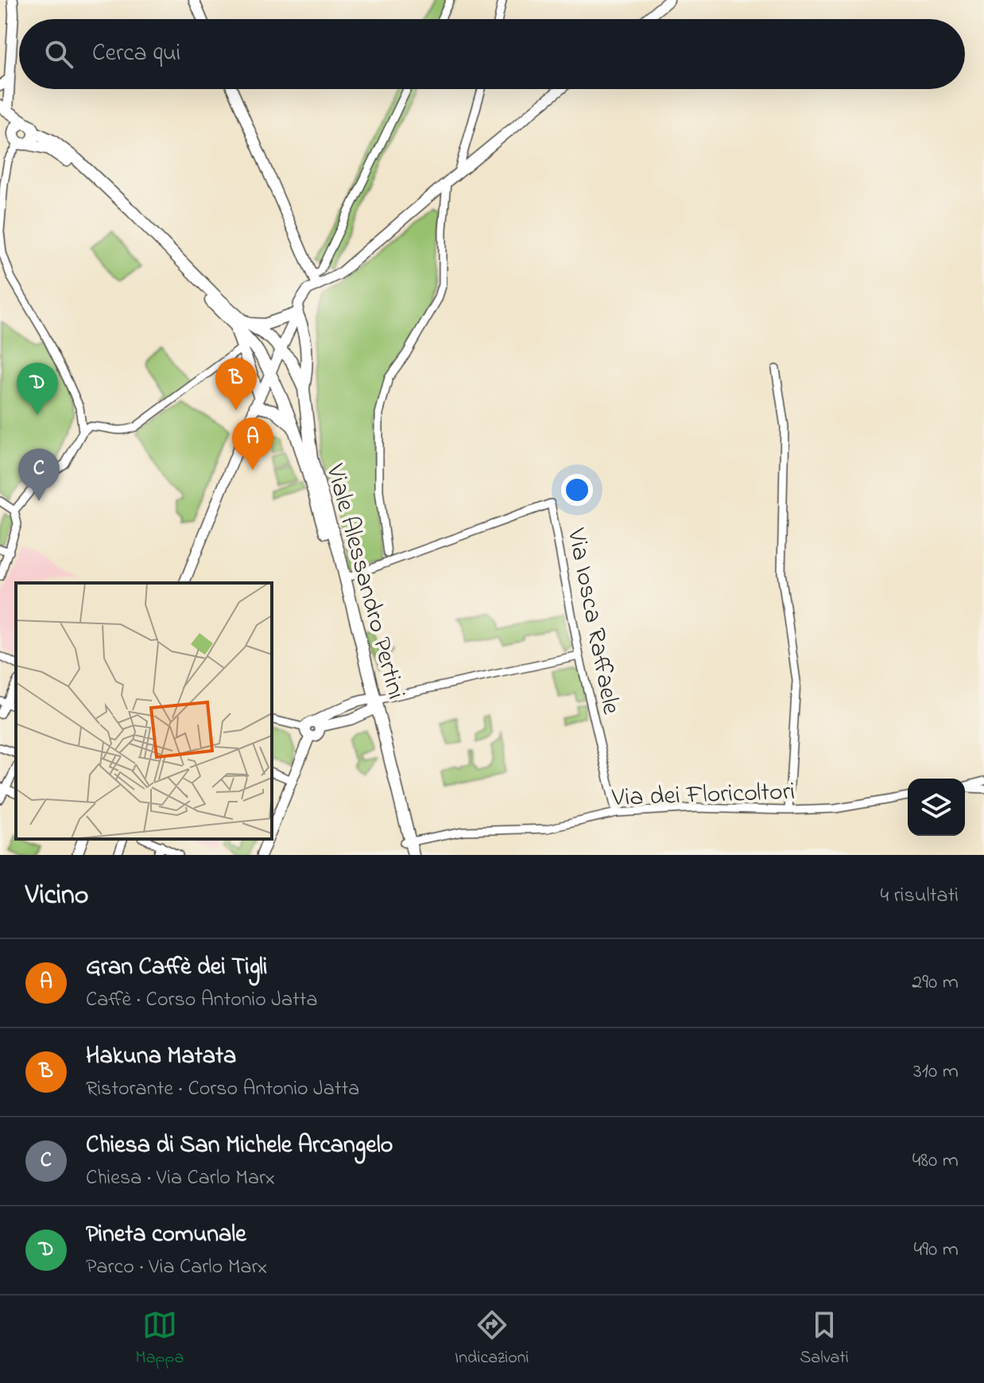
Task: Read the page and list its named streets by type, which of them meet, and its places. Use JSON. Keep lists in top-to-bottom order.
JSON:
{
  "streets": {
    "main road": ["Viale Alessandro Pertini"],
    "street": ["Via Iosca Raffaele", "Via dei Floricoltori"]
  },
  "crossings": [
    ["Viale Alessandro Pertini", "Via Iosca Raffaele"],
    ["Viale Alessandro Pertini", "Via dei Floricoltori"],
    ["Via Iosca Raffaele", "Via dei Floricoltori"]
  ],
  "page": {
    "search": "Cerca qui",
    "pins": [
      "B",
      "D",
      "A",
      "C"
    ],
    "heading": ["Vicino", "4 risultati"],
    "list": [
      {
        "mark": "A",
        "name": "Gran Caffè dei Tigli",
        "note": "Caffè · Corso Antonio Jatta",
        "value": "290 m"
      },
      {
        "mark": "B",
        "name": "Hakuna Matata",
        "note": "Ristorante · Corso Antonio Jatta",
        "value": "310 m"
      },
      {
        "mark": "C",
        "name": "Chiesa di San Michele Arcangelo",
        "note": "Chiesa · Via Carlo Marx",
        "value": "480 m"
      },
      {
        "mark": "D",
        "name": "Pineta comunale",
        "note": "Parco · Via Carlo Marx",
        "value": "490 m"
      }
    ],
    "nav": ["Mappa", "Indicazioni", "Salvati"]
  }
}
